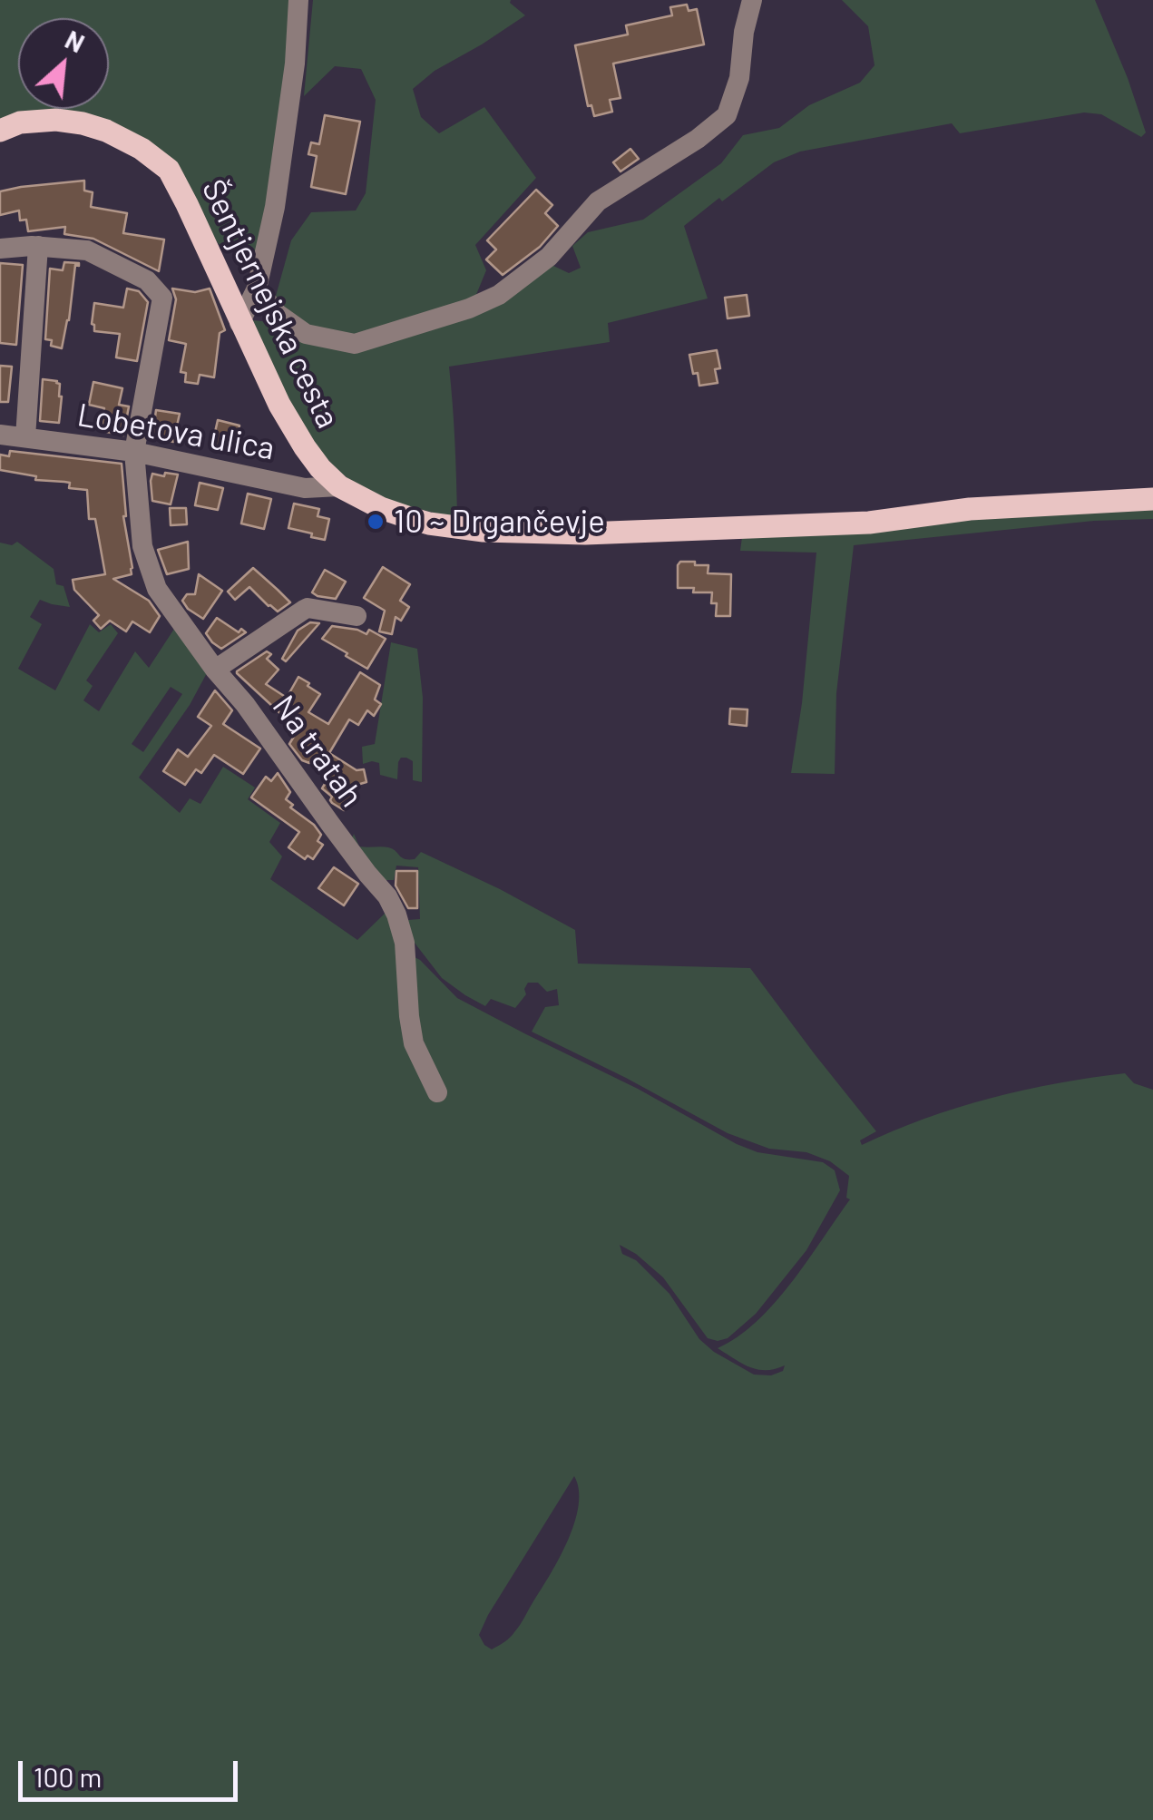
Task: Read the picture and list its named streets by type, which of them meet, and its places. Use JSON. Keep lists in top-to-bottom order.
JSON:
{
  "streets": {
    "main road": ["Šentjernejska cesta"],
    "street": ["Lobetova ulica", "Na tratah"]
  },
  "crossings": [
    ["Šentjernejska cesta", "Lobetova ulica"],
    ["Lobetova ulica", "Na tratah"]
  ],
  "places": ["10 ~ Drgančevje"],
  "scale_bar": "100 m",
  "north": "top right"
}
